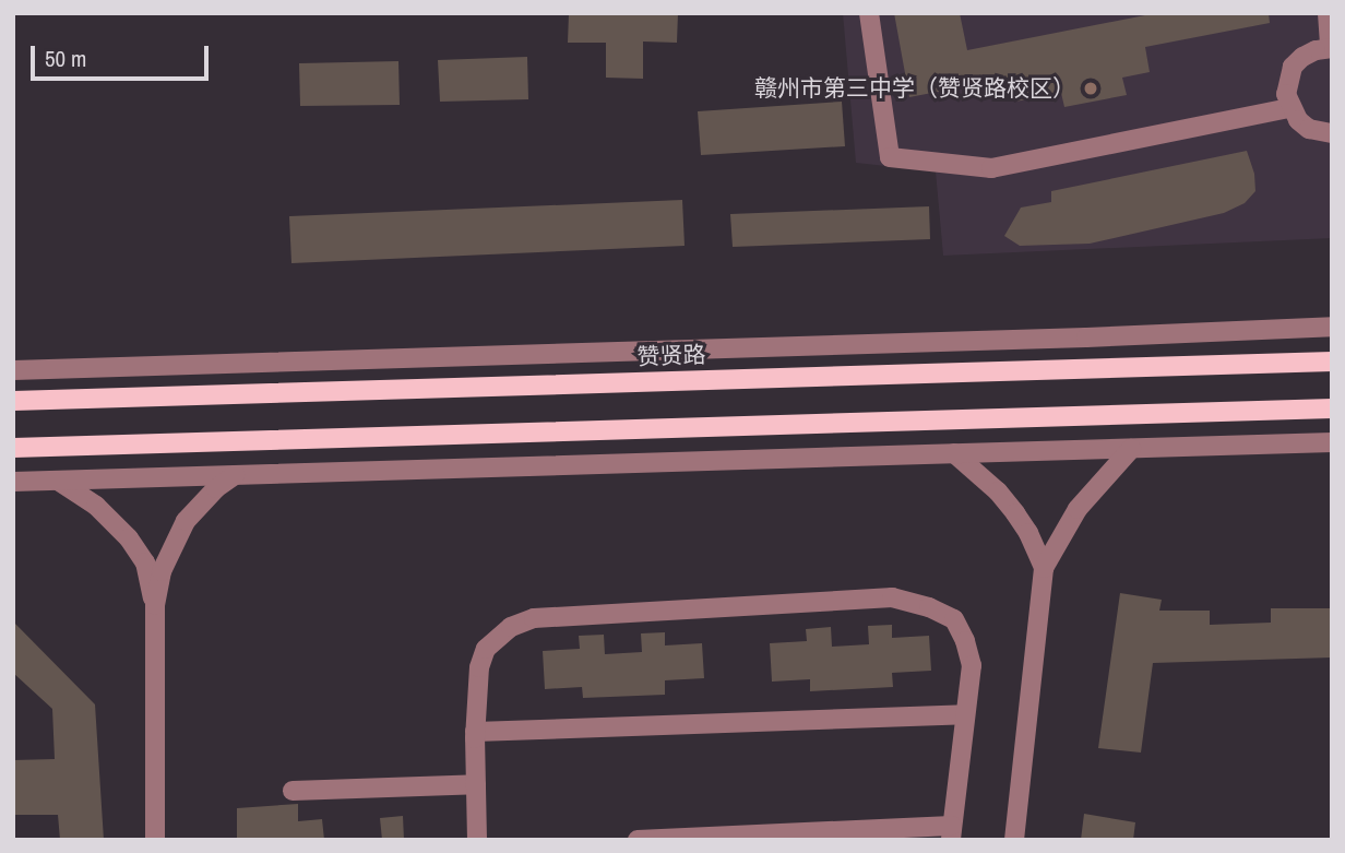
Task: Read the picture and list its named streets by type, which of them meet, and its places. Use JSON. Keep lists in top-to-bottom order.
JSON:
{
  "streets": {
    "main road": ["赞贤路"]
  },
  "places": ["赣州市第三中学（赞贤路校区）"],
  "scale_bar": "50 m"
}
